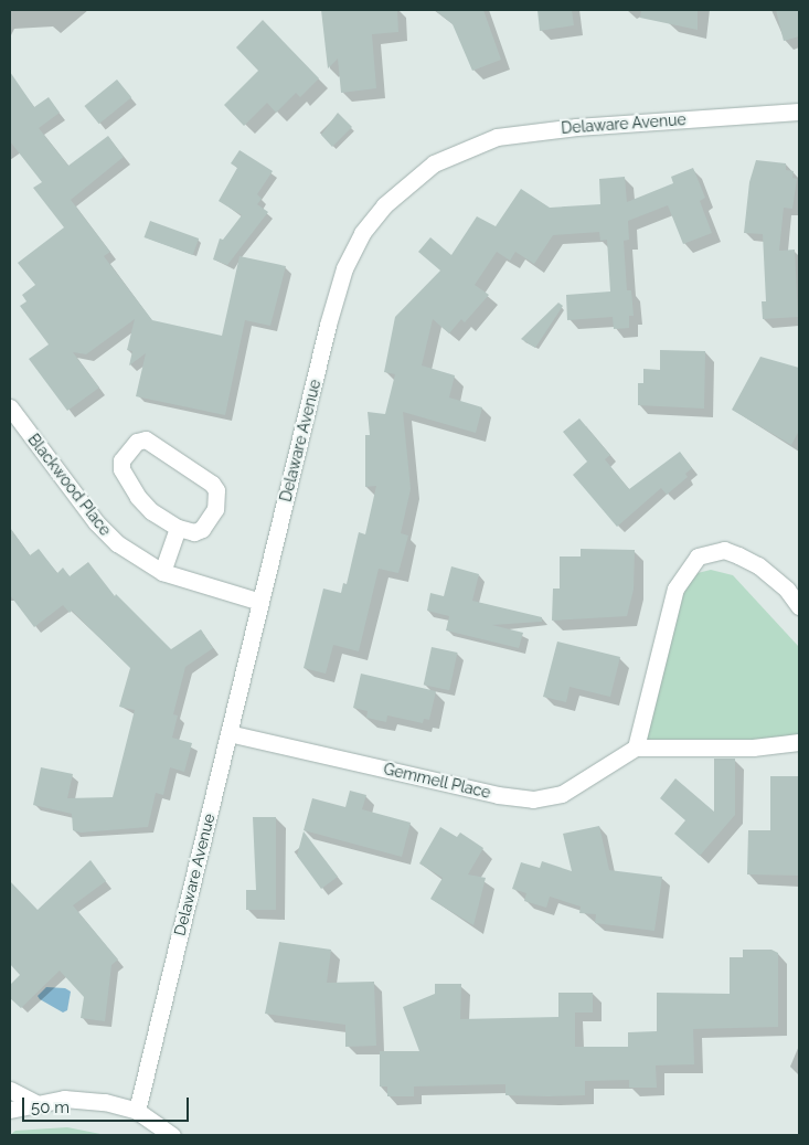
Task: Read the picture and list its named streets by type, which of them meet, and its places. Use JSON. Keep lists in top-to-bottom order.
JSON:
{
  "streets": {
    "street": ["Delaware Avenue", "Blackwood Place", "Gemmell Place"]
  },
  "crossings": [
    ["Delaware Avenue", "Blackwood Place"],
    ["Delaware Avenue", "Gemmell Place"]
  ],
  "scale_bar": "50 m"
}
